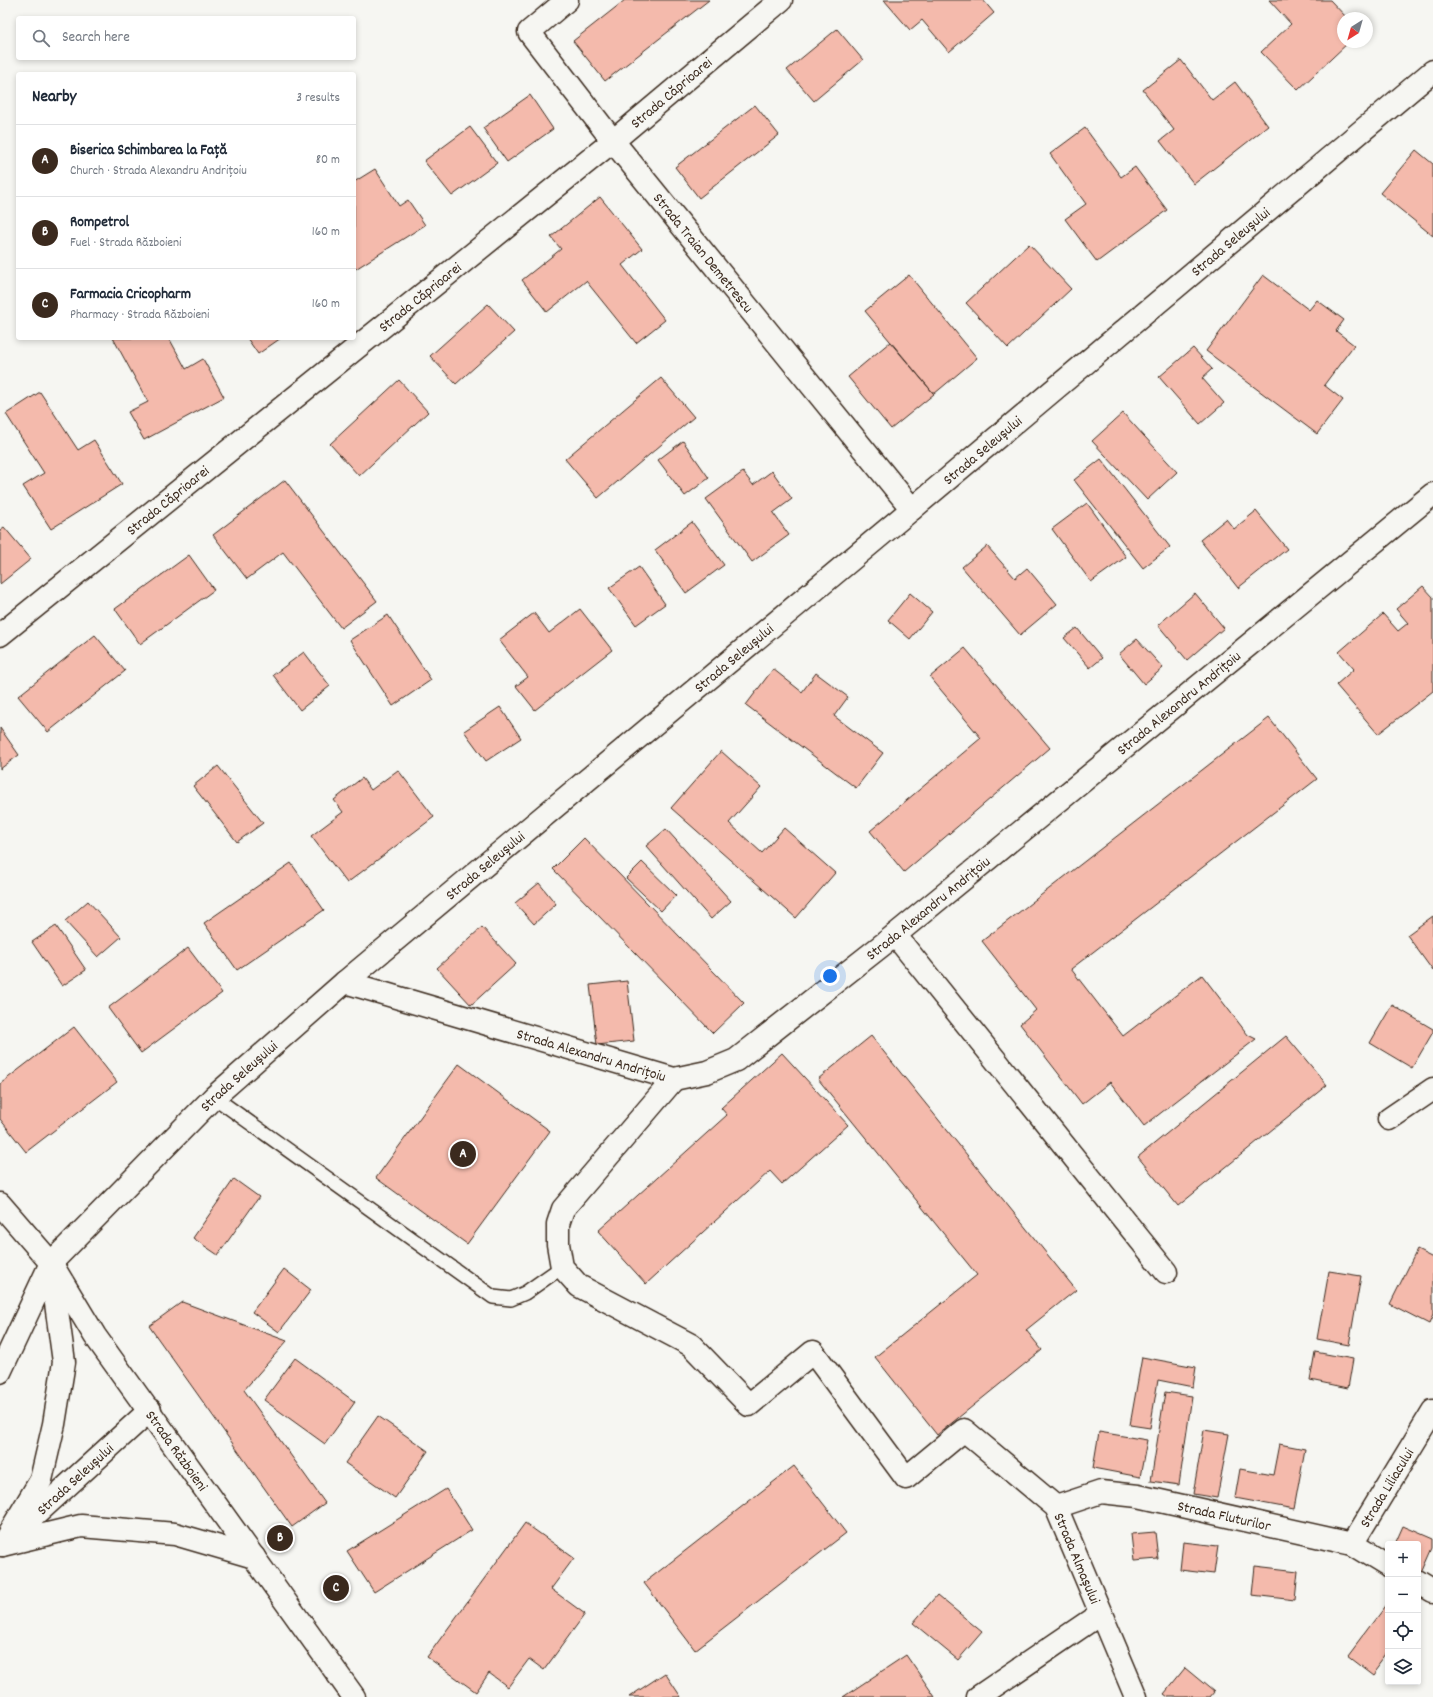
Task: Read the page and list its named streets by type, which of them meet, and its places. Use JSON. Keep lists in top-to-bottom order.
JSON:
{
  "streets": {
    "street": [
      "Strada Căprioarei",
      "Strada Seleușului",
      "Strada Traian Demetrescu",
      "Strada Alexandru Andrițoiu",
      "Strada Războieni",
      "Strada Liliacului",
      "Strada Fluturilor",
      "Strada Almașului"
    ]
  },
  "crossings": [
    ["Strada Căprioarei", "Strada Traian Demetrescu"],
    ["Strada Seleușului", "Strada Traian Demetrescu"],
    ["Strada Seleușului", "Strada Alexandru Andrițoiu"],
    ["Strada Seleușului", "Strada Războieni"],
    ["Strada Liliacului", "Strada Fluturilor"],
    ["Strada Fluturilor", "Strada Almașului"]
  ],
  "north": "bottom left",
  "page": {
    "search": "Search here",
    "heading": ["Nearby", "3 results"],
    "list": [
      {
        "mark": "A",
        "name": "Biserica Schimbarea la Față",
        "note": "Church · Strada Alexandru Andrițoiu",
        "value": "80 m"
      },
      {
        "mark": "B",
        "name": "Rompetrol",
        "note": "Fuel · Strada Războieni",
        "value": "160 m"
      },
      {
        "mark": "C",
        "name": "Farmacia Cricopharm",
        "note": "Pharmacy · Strada Războieni",
        "value": "160 m"
      }
    ],
    "pins": ["A", "B", "C"],
    "map_buttons": ["+", "−"]
  }
}
